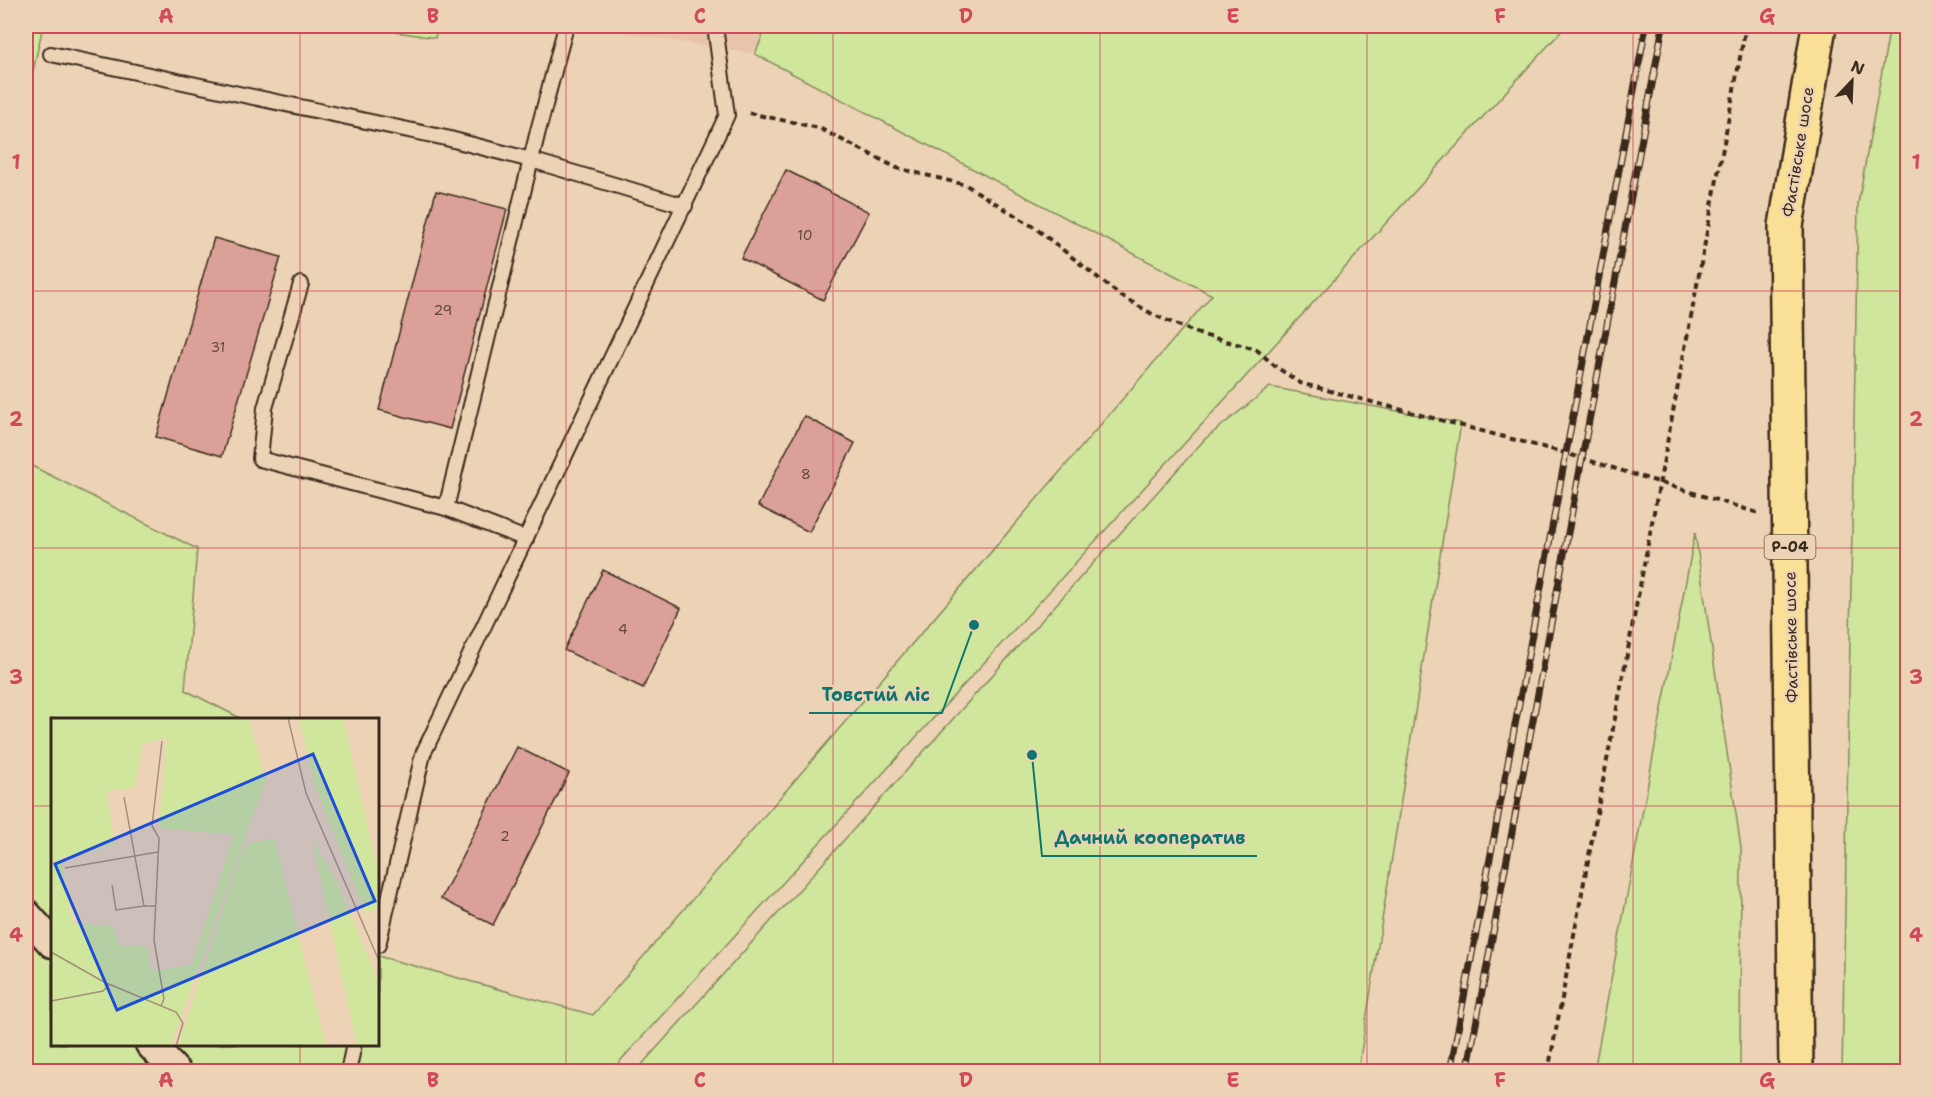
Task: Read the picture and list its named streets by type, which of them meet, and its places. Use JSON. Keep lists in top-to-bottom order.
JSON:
{
  "streets": {
    "main road": ["Фастівське шосе", "Р-04"]
  },
  "places": ["Товстий ліс", "Дачний кооператив"],
  "house_numbers": [
    "10",
    "29",
    "31",
    "8",
    "4",
    "2"
  ],
  "north": "top right",
  "grid": {
    "columns": [
      "A",
      "B",
      "C",
      "D",
      "E",
      "F",
      "G"
    ],
    "rows": [
      "1",
      "2",
      "3",
      "4"
    ]
  }
}
